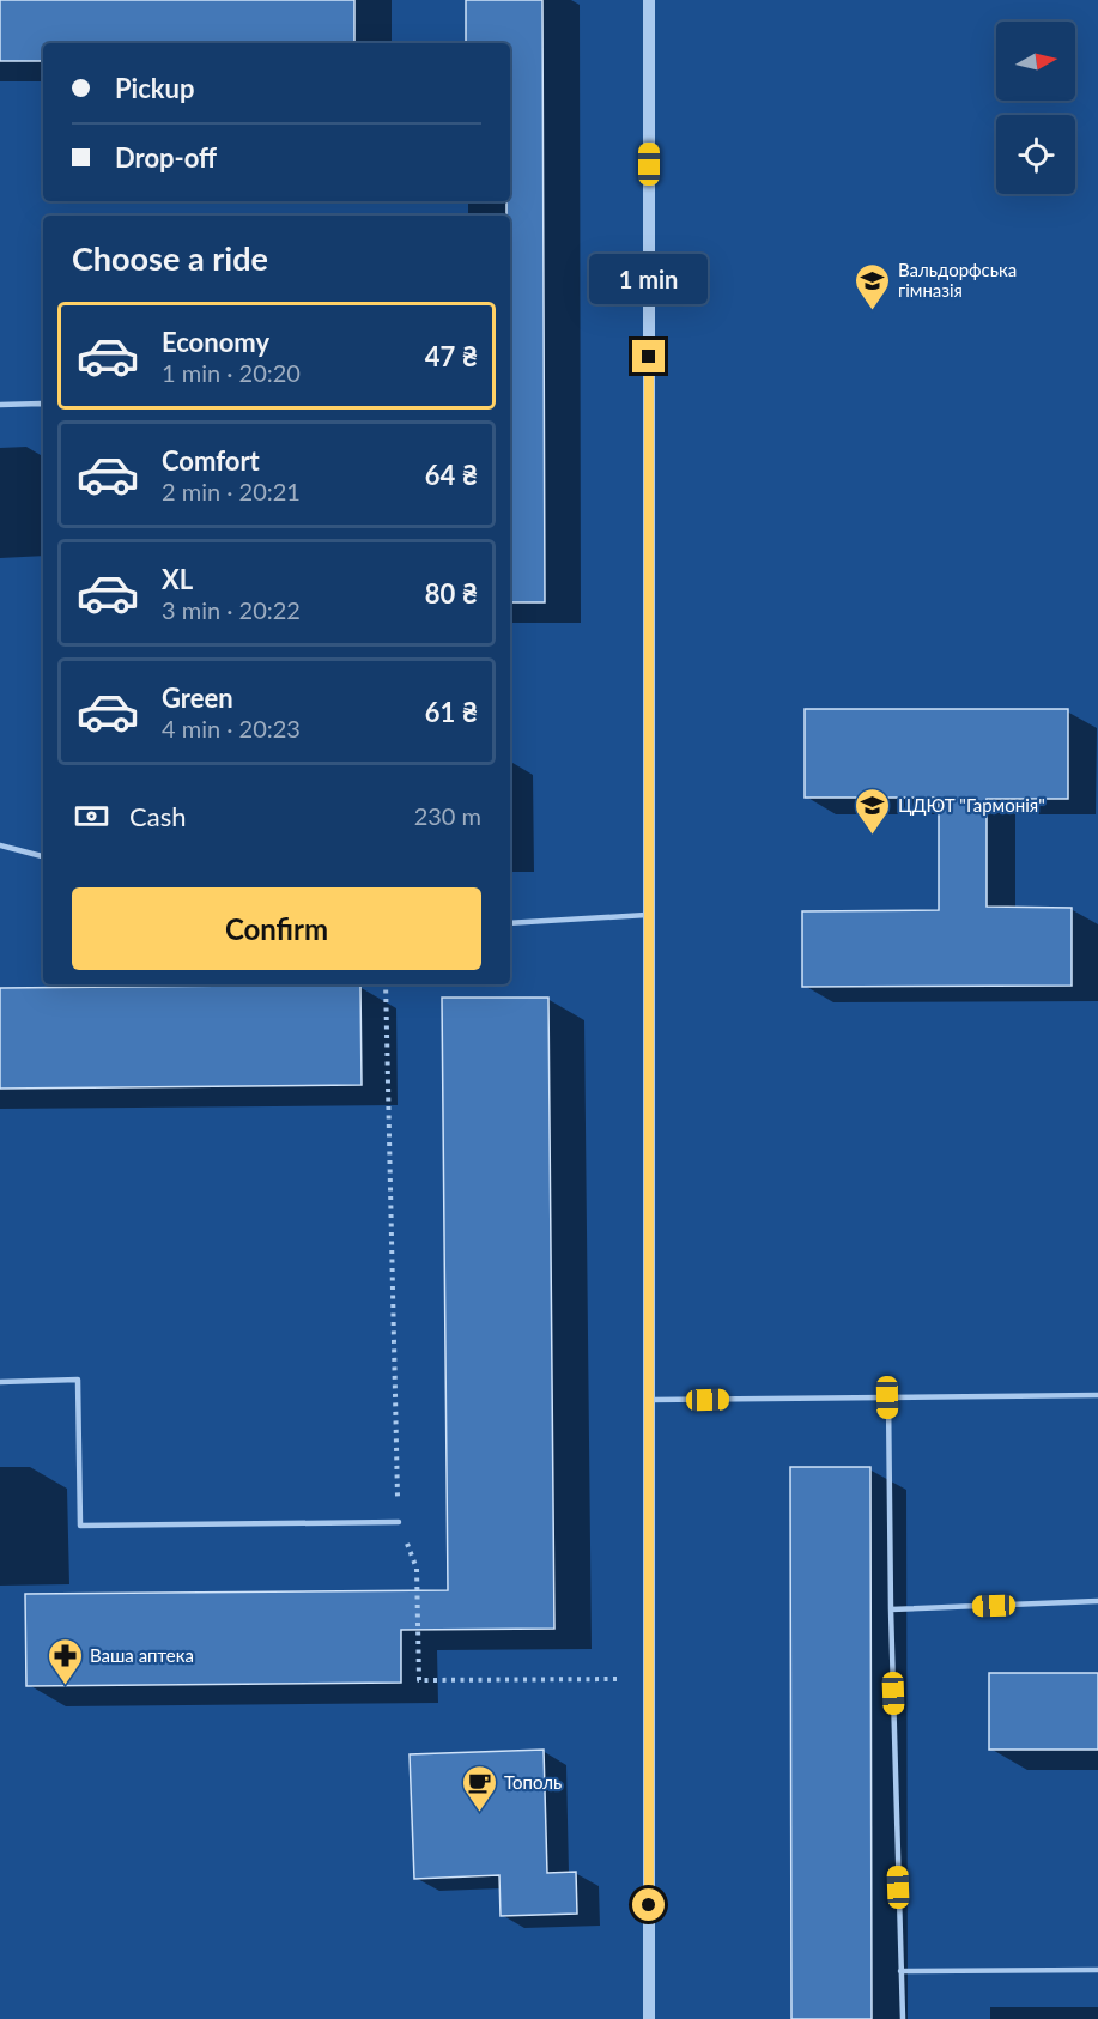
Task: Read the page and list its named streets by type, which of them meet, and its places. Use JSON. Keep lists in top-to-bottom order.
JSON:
{
  "places": {
    "school or university": ["Вальдорфська гімназія", "ЦДЮТ \"Гармонія\""],
    "pharmacy": ["Ваша аптека"],
    "cafe": ["Тополь"]
  },
  "north": "right",
  "page": {
    "banner": ["Pickup", "Drop-off"],
    "heading": "Choose a ride",
    "bubble": "1 min",
    "list": [
      {
        "name": "Economy",
        "note": "1 min · 20:20",
        "value": "47 ₴"
      },
      {
        "name": "Comfort",
        "note": "2 min · 20:21",
        "value": "64 ₴"
      },
      {
        "name": "XL",
        "note": "3 min · 20:22",
        "value": "80 ₴"
      },
      {
        "name": "Green",
        "note": "4 min · 20:23",
        "value": "61 ₴"
      }
    ],
    "pay": ["Cash", "230 m"],
    "buttons": "Confirm"
  }
}
